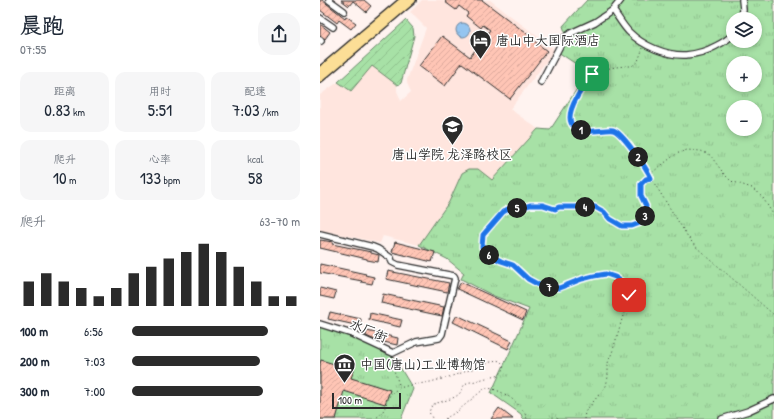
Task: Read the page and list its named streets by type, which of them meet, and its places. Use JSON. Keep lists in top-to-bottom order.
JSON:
{
  "streets": {
    "street": ["水厂街"]
  },
  "places": {
    "hotel": ["唐山中大国际酒店"],
    "school or university": ["唐山学院 龙泽路校区"],
    "museum": ["中国(唐山)工业博物馆"]
  },
  "scale_bar": "100 m",
  "page": {
    "heading": ["晨跑", "07:55"],
    "map_buttons": ["+", "−"],
    "stats": [
      ["距离", "0.83 km"],
      ["用时", "5:51"],
      ["配速", "7:03 /km"],
      ["爬升", "10 m"],
      ["心率", "133 bpm"],
      ["kcal", "58"]
    ],
    "pins": [
      "1",
      "2",
      "4",
      "5",
      "3",
      "6",
      "7"
    ],
    "chart": ["爬升", "63–70 m"],
    "list": [
      {
        "name": "100 m",
        "note": "6:56"
      },
      {
        "name": "200 m",
        "note": "7:03"
      },
      {
        "name": "300 m",
        "note": "7:00"
      }
    ],
    "scale": "100 m"
  }
}
